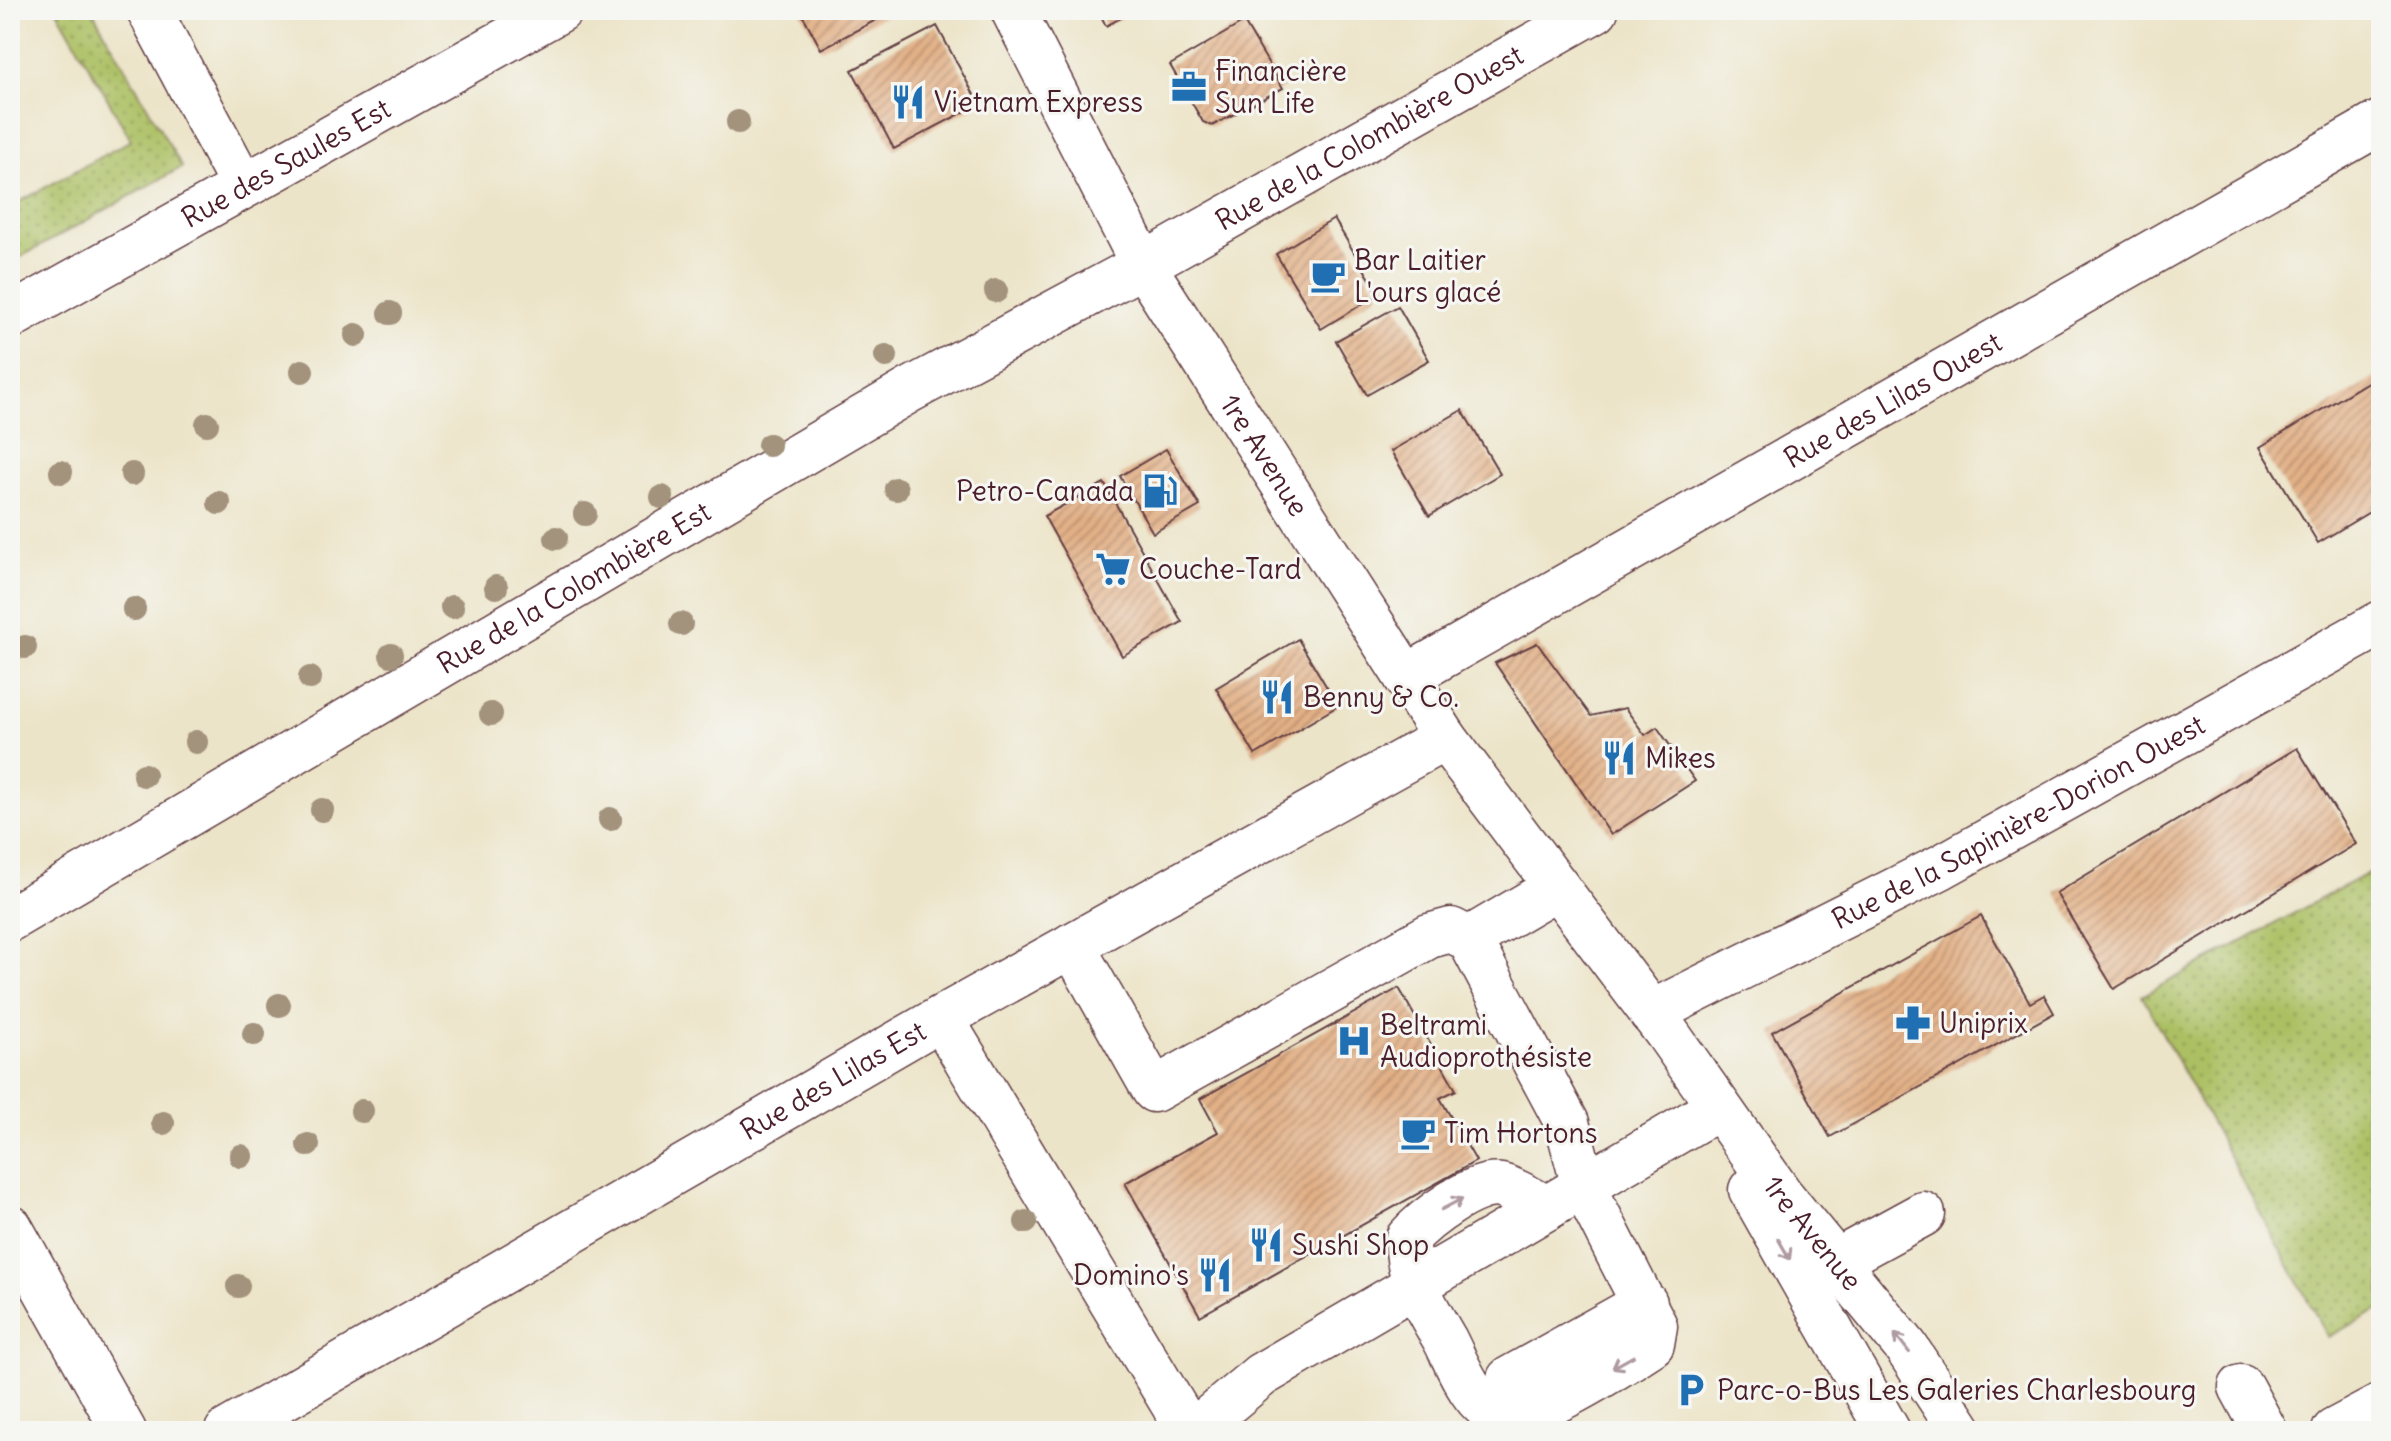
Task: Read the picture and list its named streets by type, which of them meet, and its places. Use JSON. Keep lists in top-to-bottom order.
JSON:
{
  "streets": {
    "street": [
      "Rue de la Colombière Ouest",
      "Rue des Saules Est",
      "Rue des Lilas Ouest",
      "1re Avenue",
      "Rue de la Colombière Est",
      "Rue de la Sapinière-Dorion Ouest",
      "Rue des Lilas Est"
    ]
  },
  "crossings": [
    ["Rue de la Colombière Ouest", "1re Avenue"],
    ["Rue de la Colombière Ouest", "Rue de la Colombière Est"],
    ["Rue des Lilas Ouest", "1re Avenue"],
    ["1re Avenue", "Rue de la Colombière Est"],
    ["1re Avenue", "Rue de la Sapinière-Dorion Ouest"],
    ["1re Avenue", "Rue des Lilas Est"]
  ],
  "places": {
    "office": ["Financière Sun Life"],
    "restaurant": [
      "Vietnam Express",
      "Benny & Co.",
      "Mikes",
      "Sushi Shop",
      "Domino's"
    ],
    "cafe": ["Bar Laitier L'ours glacé", "Tim Hortons"],
    "fuel station": ["Petro-Canada"],
    "supermarket": ["Couche-Tard"],
    "pharmacy": ["Uniprix"],
    "hospital": ["Beltrami Audioprothésiste"],
    "parking": ["Parc-o-Bus Les Galeries Charlesbourg"]
  }
}
